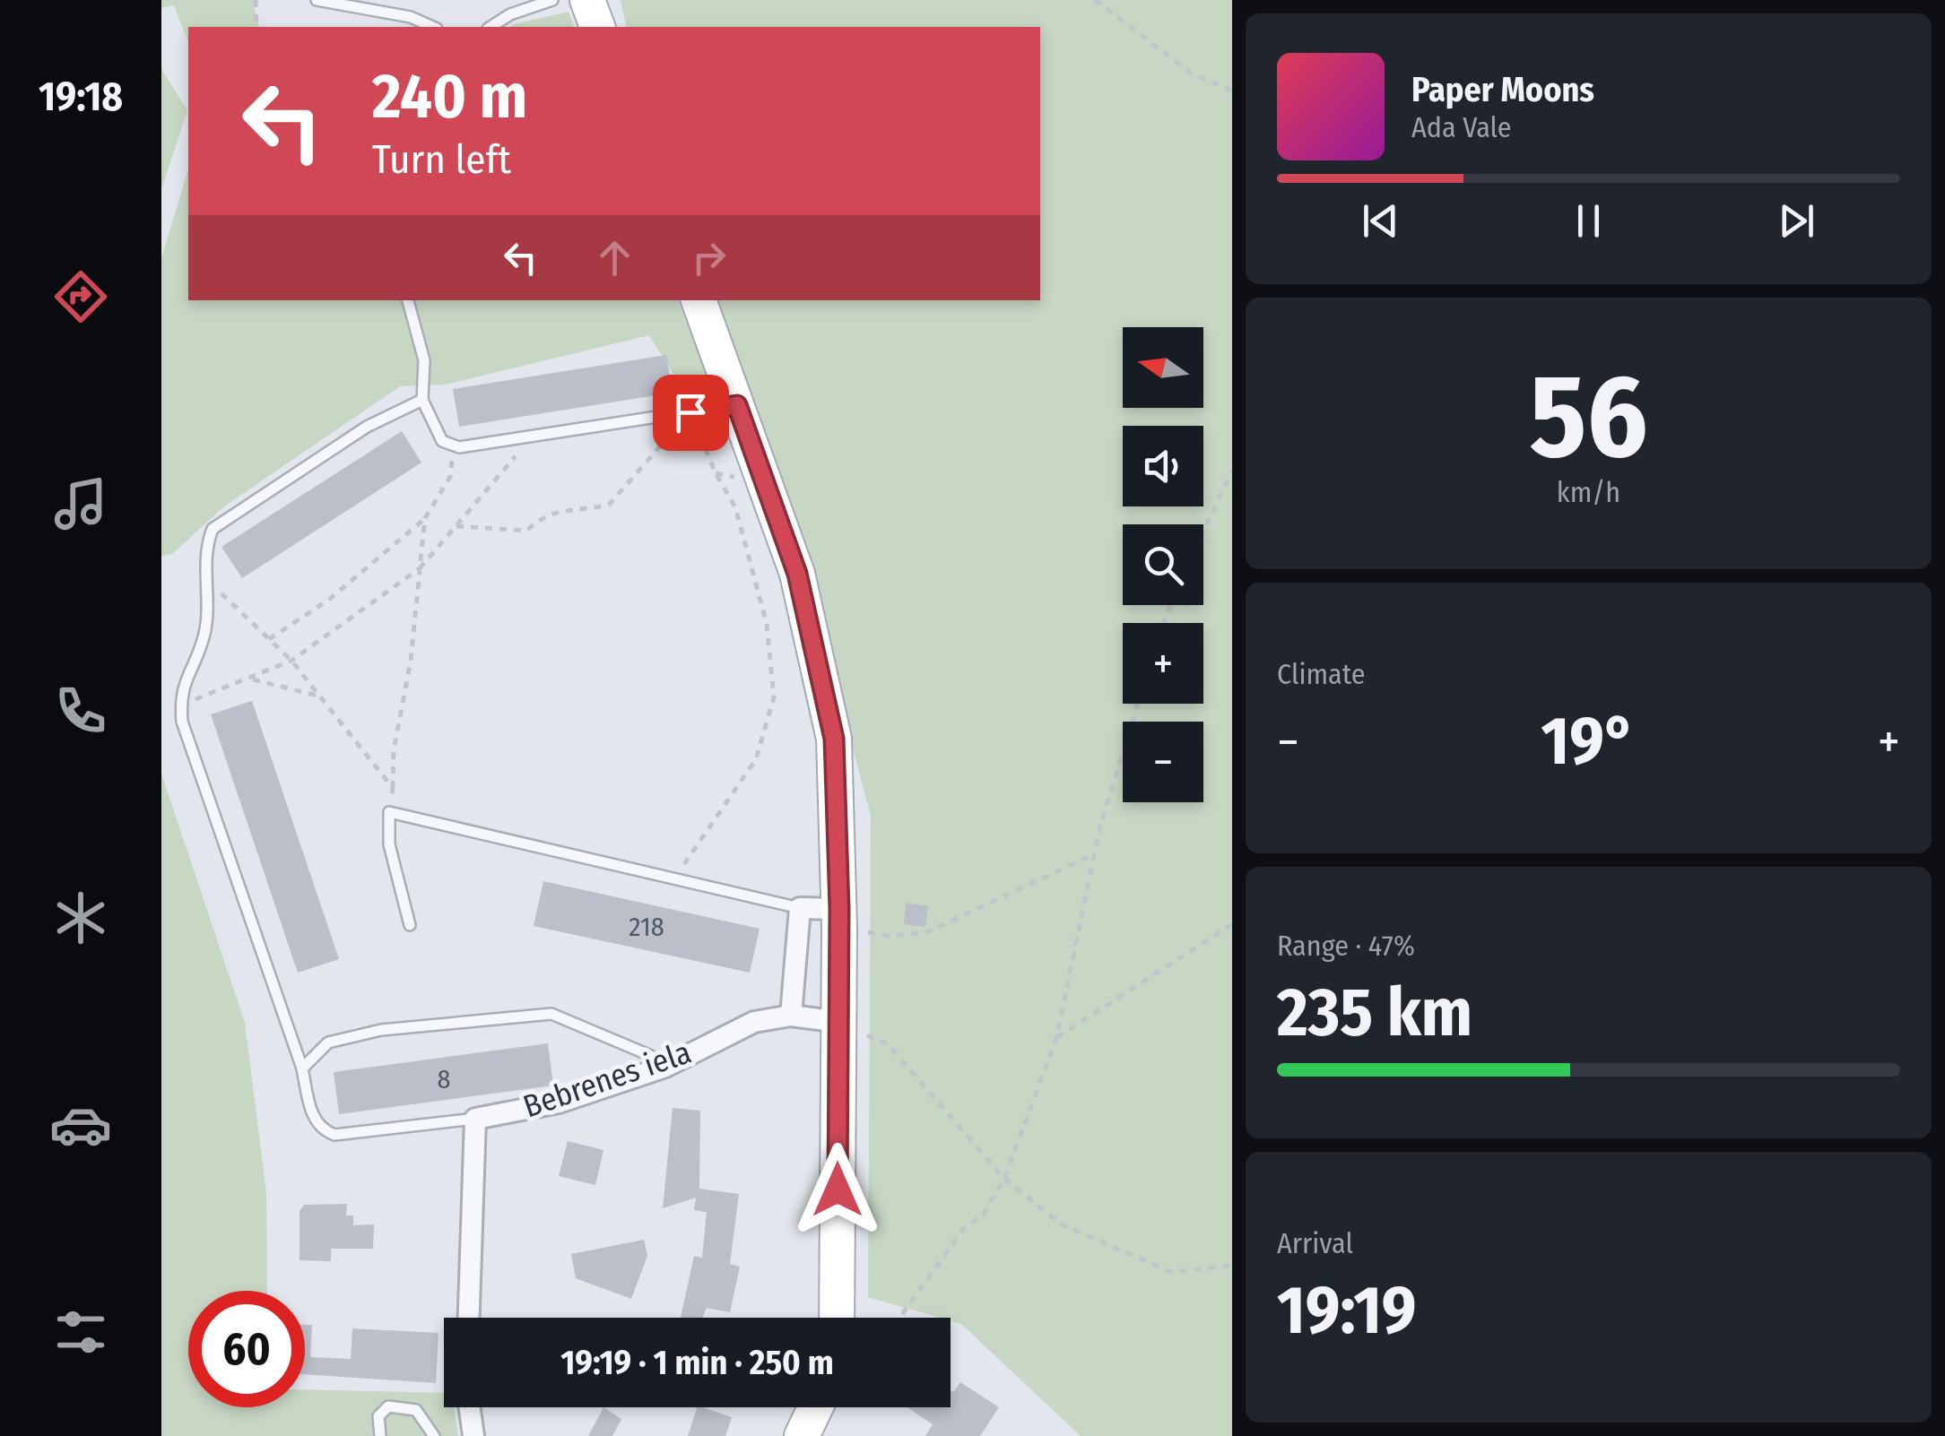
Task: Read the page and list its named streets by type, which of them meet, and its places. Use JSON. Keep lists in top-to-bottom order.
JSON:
{
  "streets": {
    "street": ["Bebrenes iela"]
  },
  "house_numbers": ["218", "8"],
  "north": "left",
  "page": {
    "tabs": "19:18",
    "turn": ["240 m", "Turn left"],
    "song": ["Paper Moons", "Ada Vale"],
    "tile": [
      ["56", "km/h"],
      "Climate",
      ["Range · 47%", "235 km"],
      ["Arrival", "19:19"]
    ],
    "map_buttons": ["+", "−"],
    "heat": ["−", "19°", "+"],
    "limit": "60",
    "trip": "19:19 · 1 min · 250 m"
  }
}
